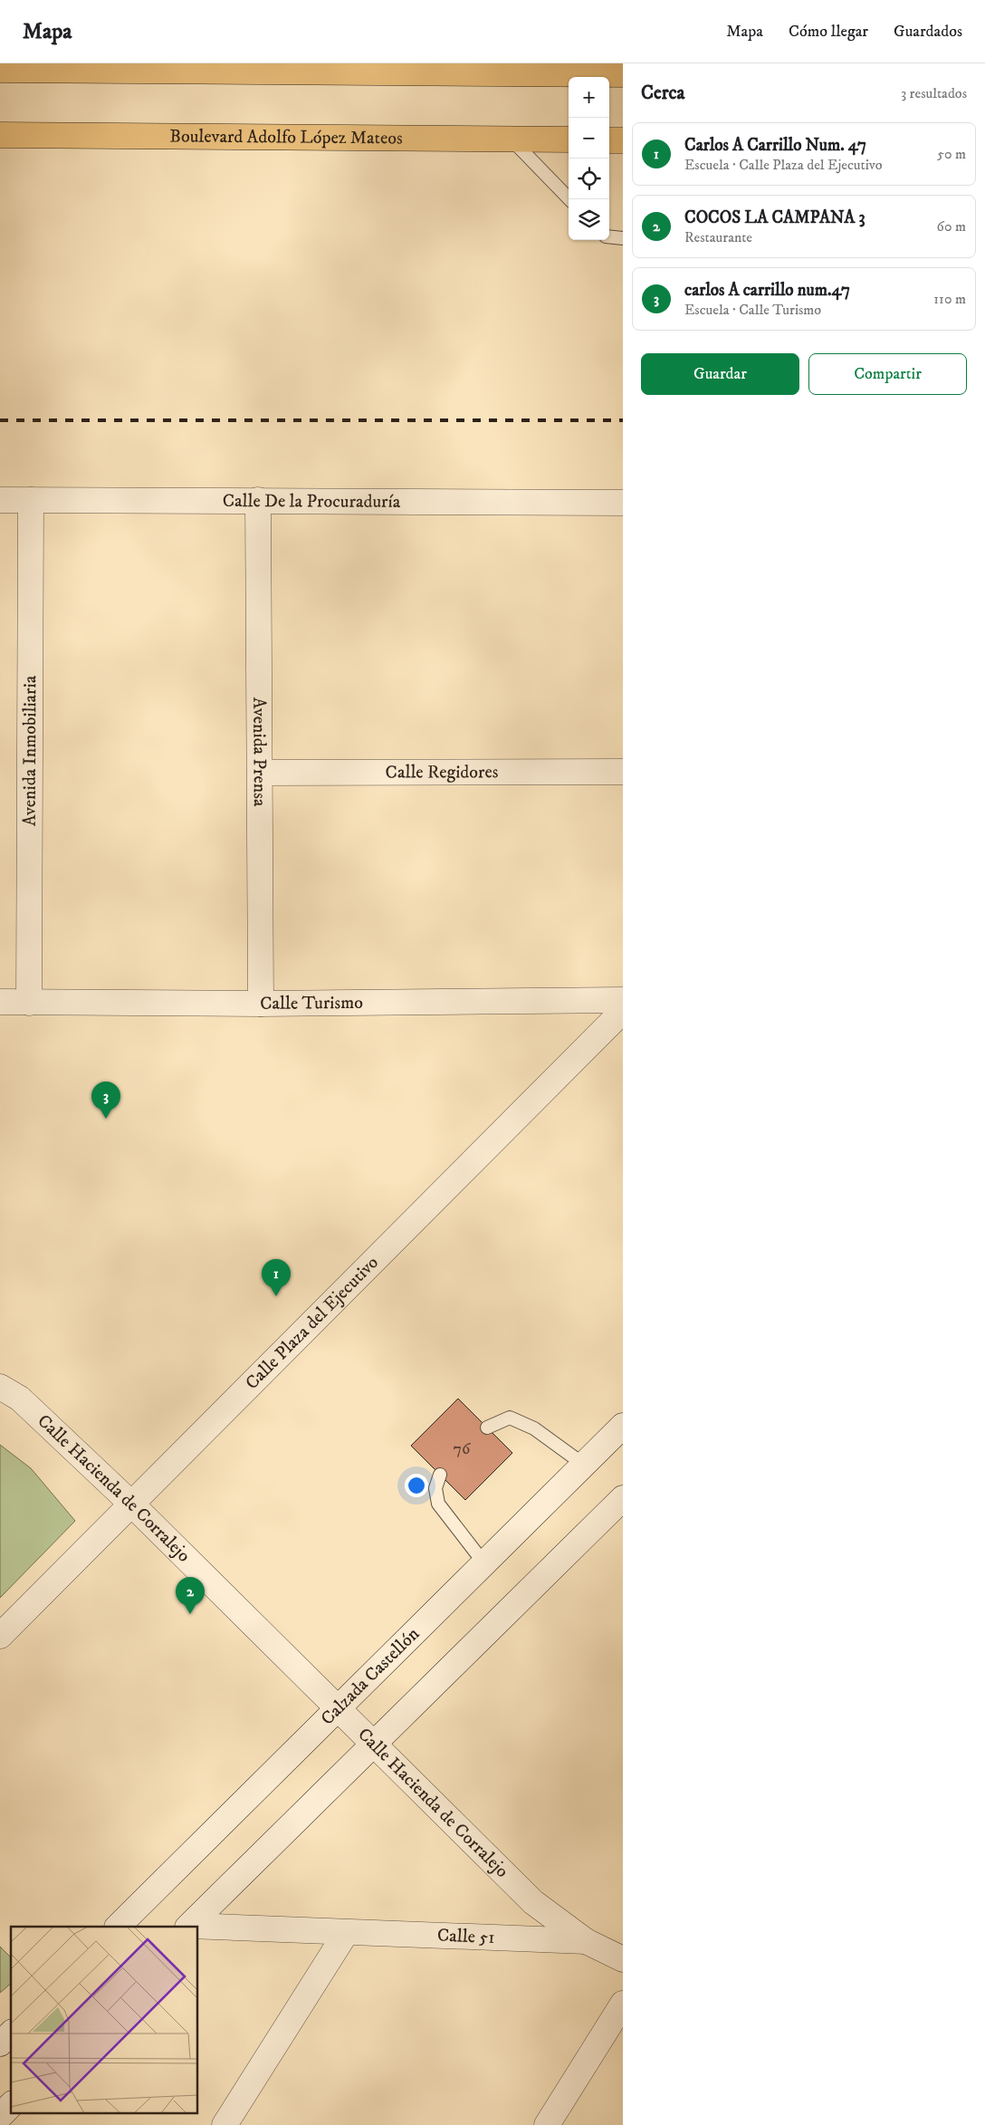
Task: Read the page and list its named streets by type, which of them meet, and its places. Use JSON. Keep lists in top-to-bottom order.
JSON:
{
  "streets": {
    "highway": ["Boulevard Adolfo López Mateos"],
    "street": [
      "Calle De la Procuraduría",
      "Avenida Inmobiliaria",
      "Avenida Prensa",
      "Calle Regidores",
      "Calle Turismo",
      "Calle Plaza del Ejecutivo",
      "Calle Hacienda de Corralejo",
      "Calzada Castellón",
      "Calle 51"
    ]
  },
  "crossings": [
    ["Calle De la Procuraduría", "Avenida Inmobiliaria"],
    ["Calle De la Procuraduría", "Avenida Prensa"],
    ["Avenida Inmobiliaria", "Calle Turismo"],
    ["Avenida Prensa", "Calle Regidores"],
    ["Avenida Prensa", "Calle Turismo"],
    ["Calle Plaza del Ejecutivo", "Calle Hacienda de Corralejo"],
    ["Calle Hacienda de Corralejo", "Calzada Castellón"],
    ["Calle Hacienda de Corralejo", "Calle 51"]
  ],
  "house_numbers": ["76"],
  "page": {
    "header": "Mapa",
    "nav": ["Mapa", "Cómo llegar", "Guardados"],
    "heading": ["Cerca", "3 resultados"],
    "map_buttons": ["+", "−"],
    "list": [
      {
        "mark": "1",
        "name": "Carlos A Carrillo Num. 47",
        "note": "Escuela · Calle Plaza del Ejecutivo",
        "value": "50 m"
      },
      {
        "mark": "2",
        "name": "COCOS LA CAMPANA 3",
        "note": "Restaurante",
        "value": "60 m"
      },
      {
        "mark": "3",
        "name": "carlos A carrillo num.47",
        "note": "Escuela · Calle Turismo",
        "value": "110 m"
      }
    ],
    "buttons": ["Guardar", "Compartir"],
    "pins": ["3", "1", "2"]
  }
}
